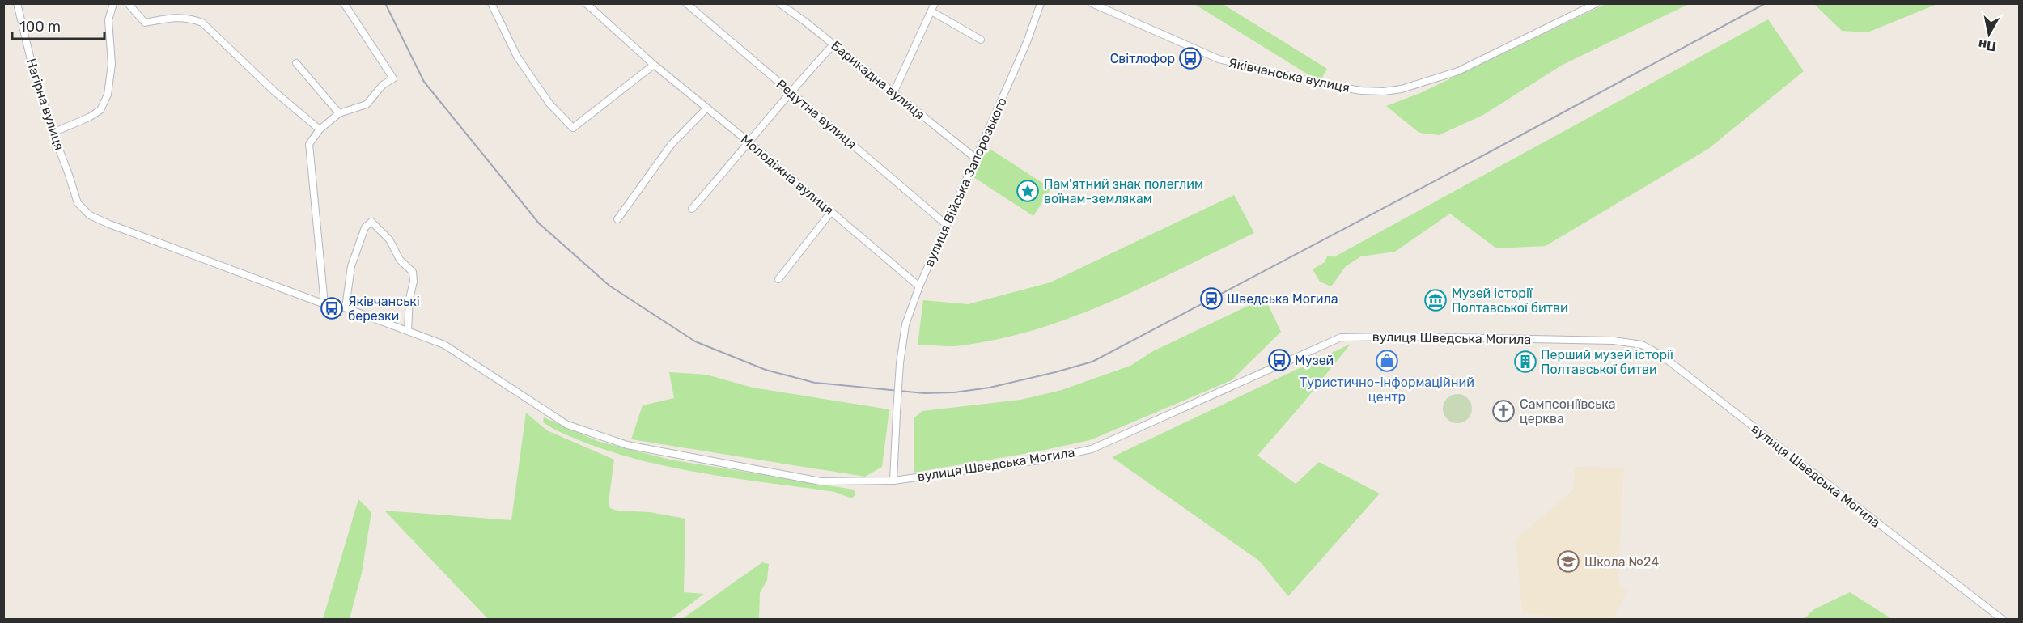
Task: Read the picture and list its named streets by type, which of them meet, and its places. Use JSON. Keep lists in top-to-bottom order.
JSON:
{
  "streets": {
    "street": [
      "Яківчанська вулиця",
      "Барикадна вулиця",
      "Нагірна вулиця",
      "Редутна вулиця",
      "Молодіжна вулиця",
      "вулиця Війська Запорозького",
      "вулиця Шведська Могила"
    ]
  },
  "crossings": [
    ["Барикадна вулиця", "вулиця Війська Запорозького"],
    ["Нагірна вулиця", "вулиця Шведська Могила"],
    ["Редутна вулиця", "вулиця Війська Запорозького"],
    ["Молодіжна вулиця", "вулиця Війська Запорозького"],
    ["вулиця Війська Запорозького", "вулиця Шведська Могила"]
  ],
  "places": {
    "bus stop": ["Світлофор", "Яківчанські березки", "Музей"],
    "place": ["Пам'ятний знак полеглим воїнам-землякам"],
    "station": ["Шведська Могила"],
    "museum": ["Музей історії Полтавської битви"],
    "shop": ["Туристично-інформаційний центр"],
    "building": ["Перший музей історії Полтавської битви"],
    "church": ["Сампсоніївська церква"],
    "school or university": ["Школа №24"]
  },
  "scale_bar": "100 m",
  "north": "bottom"
}
